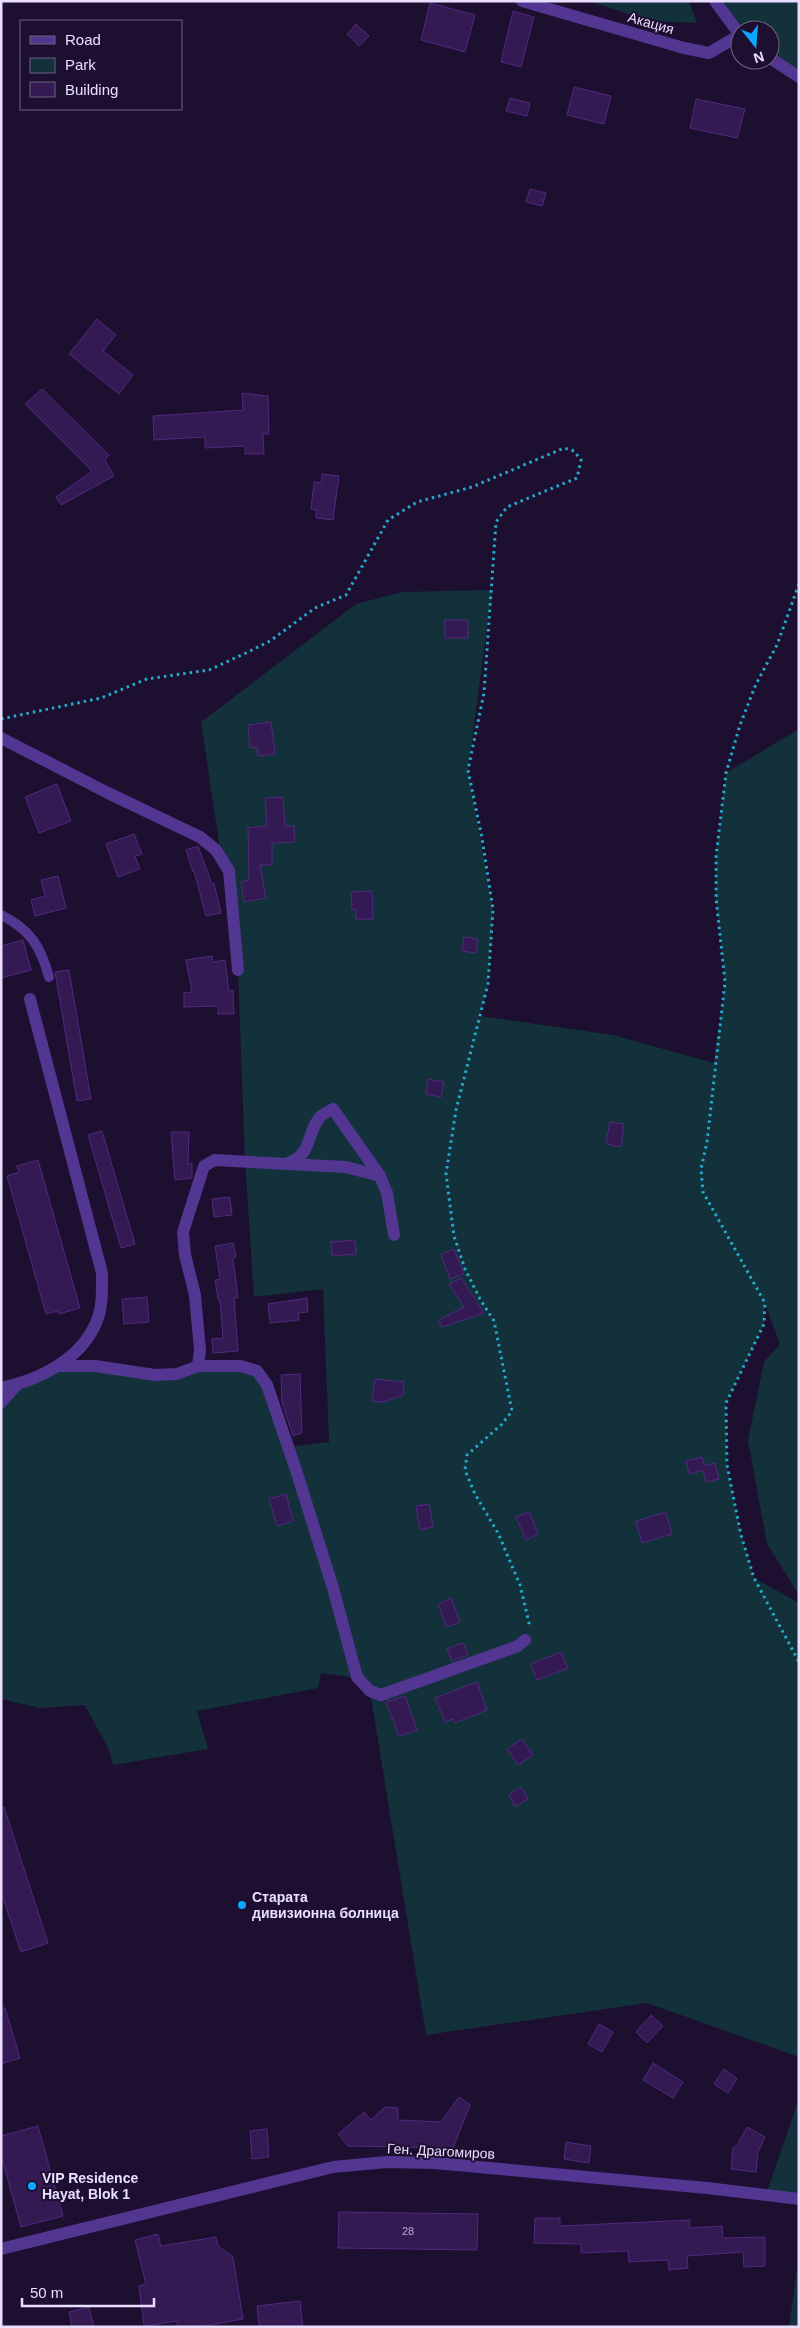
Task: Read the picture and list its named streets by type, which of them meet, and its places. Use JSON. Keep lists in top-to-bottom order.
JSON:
{
  "streets": {
    "street": ["Акация", "Ген. Драгомиров"]
  },
  "places": ["Старата дивизионна болница", "VIP Residence Hayat, Blok 1"],
  "house_numbers": ["28"],
  "legend": ["Road", "Park", "Building"],
  "scale_bar": "50 m",
  "north": "bottom"
}
